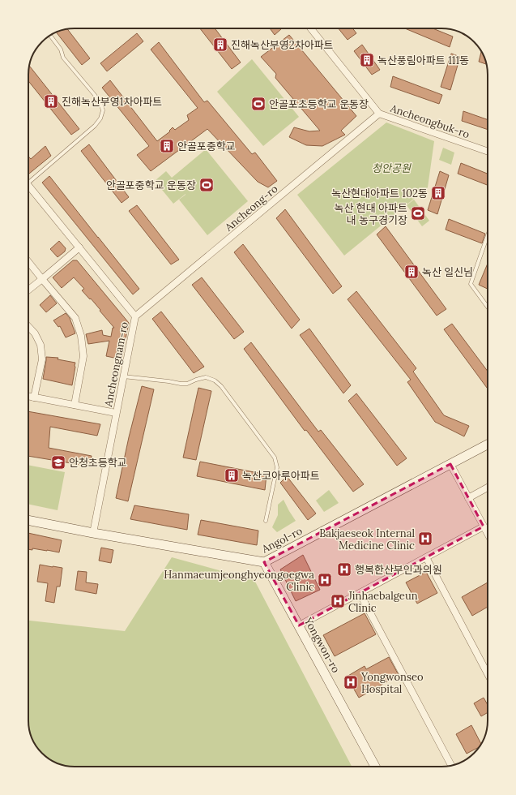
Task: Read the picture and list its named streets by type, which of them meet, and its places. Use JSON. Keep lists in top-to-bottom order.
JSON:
{
  "streets": {
    "main road": ["Angol-ro", "Yongwon-ro"],
    "street": ["Ancheongbuk-ro", "Ancheong-ro", "Ancheongnam-ro"]
  },
  "crossings": [
    ["Ancheongbuk-ro", "Ancheong-ro"],
    ["Ancheong-ro", "Ancheongnam-ro"],
    ["Ancheongnam-ro", "Angol-ro"],
    ["Angol-ro", "Yongwon-ro"]
  ],
  "parks": ["청안공원"],
  "places": {
    "building": [
      "진해녹산부영2차아파트",
      "녹산풍림아파트 111동",
      "진해녹산부영1차아파트",
      "안골포중학교",
      "녹산현대아파트 102동",
      "녹산 일신님",
      "녹산코아루아파트"
    ],
    "sports": ["안골포초등학교 운동장", "안골포중학교 운동장", "녹산 현대 아파트 내 농구경기장"],
    "school or university": ["안청초등학교"],
    "hospital": [
      "Bakjaeseok Internal Medicine Clinic",
      "행복한산부인과의원",
      "Hanmaeumjeonghyeongoegwa Clinic",
      "Jinhaebalgeun Clinic",
      "Yongwonseo Hospital"
    ]
  }
}
